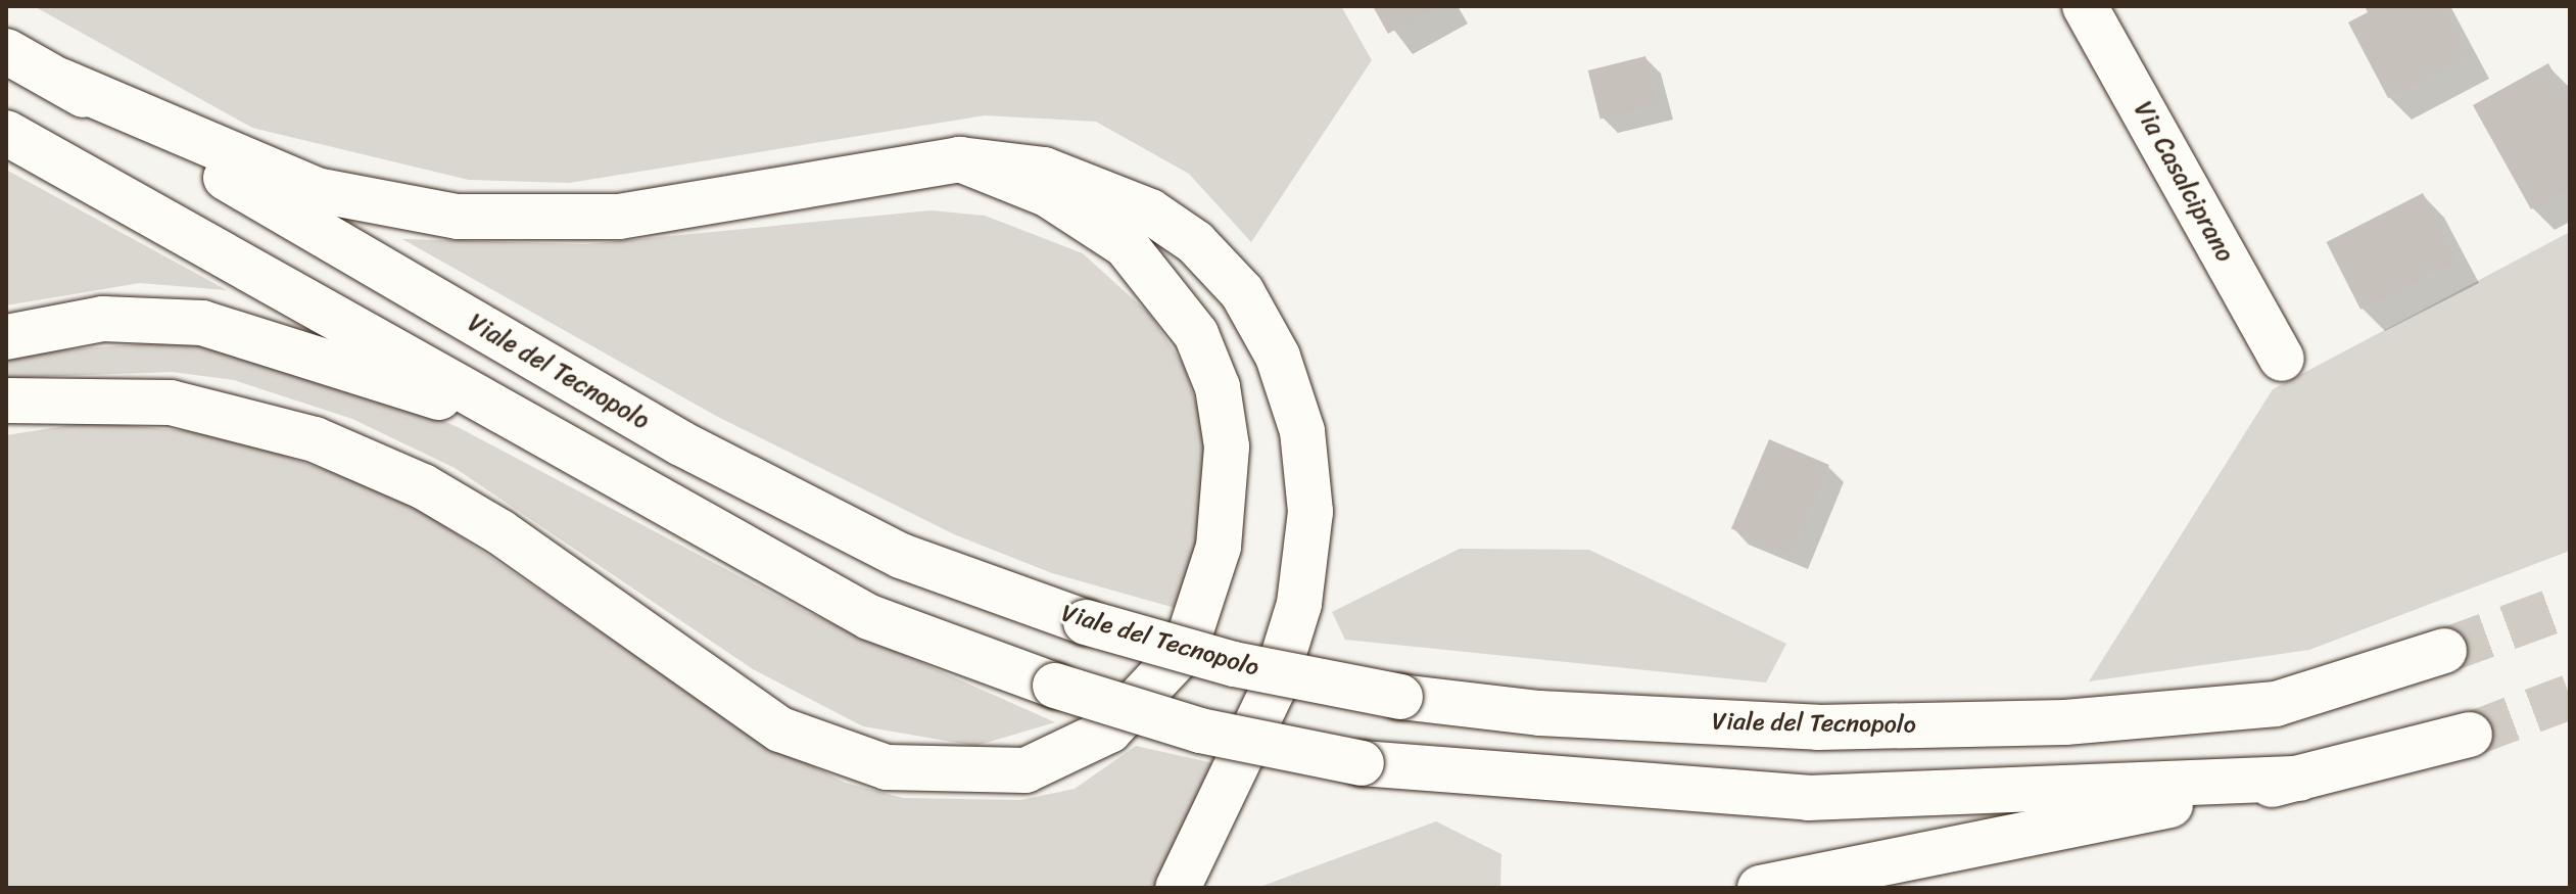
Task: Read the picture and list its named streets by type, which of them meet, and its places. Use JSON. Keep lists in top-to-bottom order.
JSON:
{
  "streets": {
    "main road": ["Via Casalciprano", "Viale del Tecnopolo"]
  }
}
